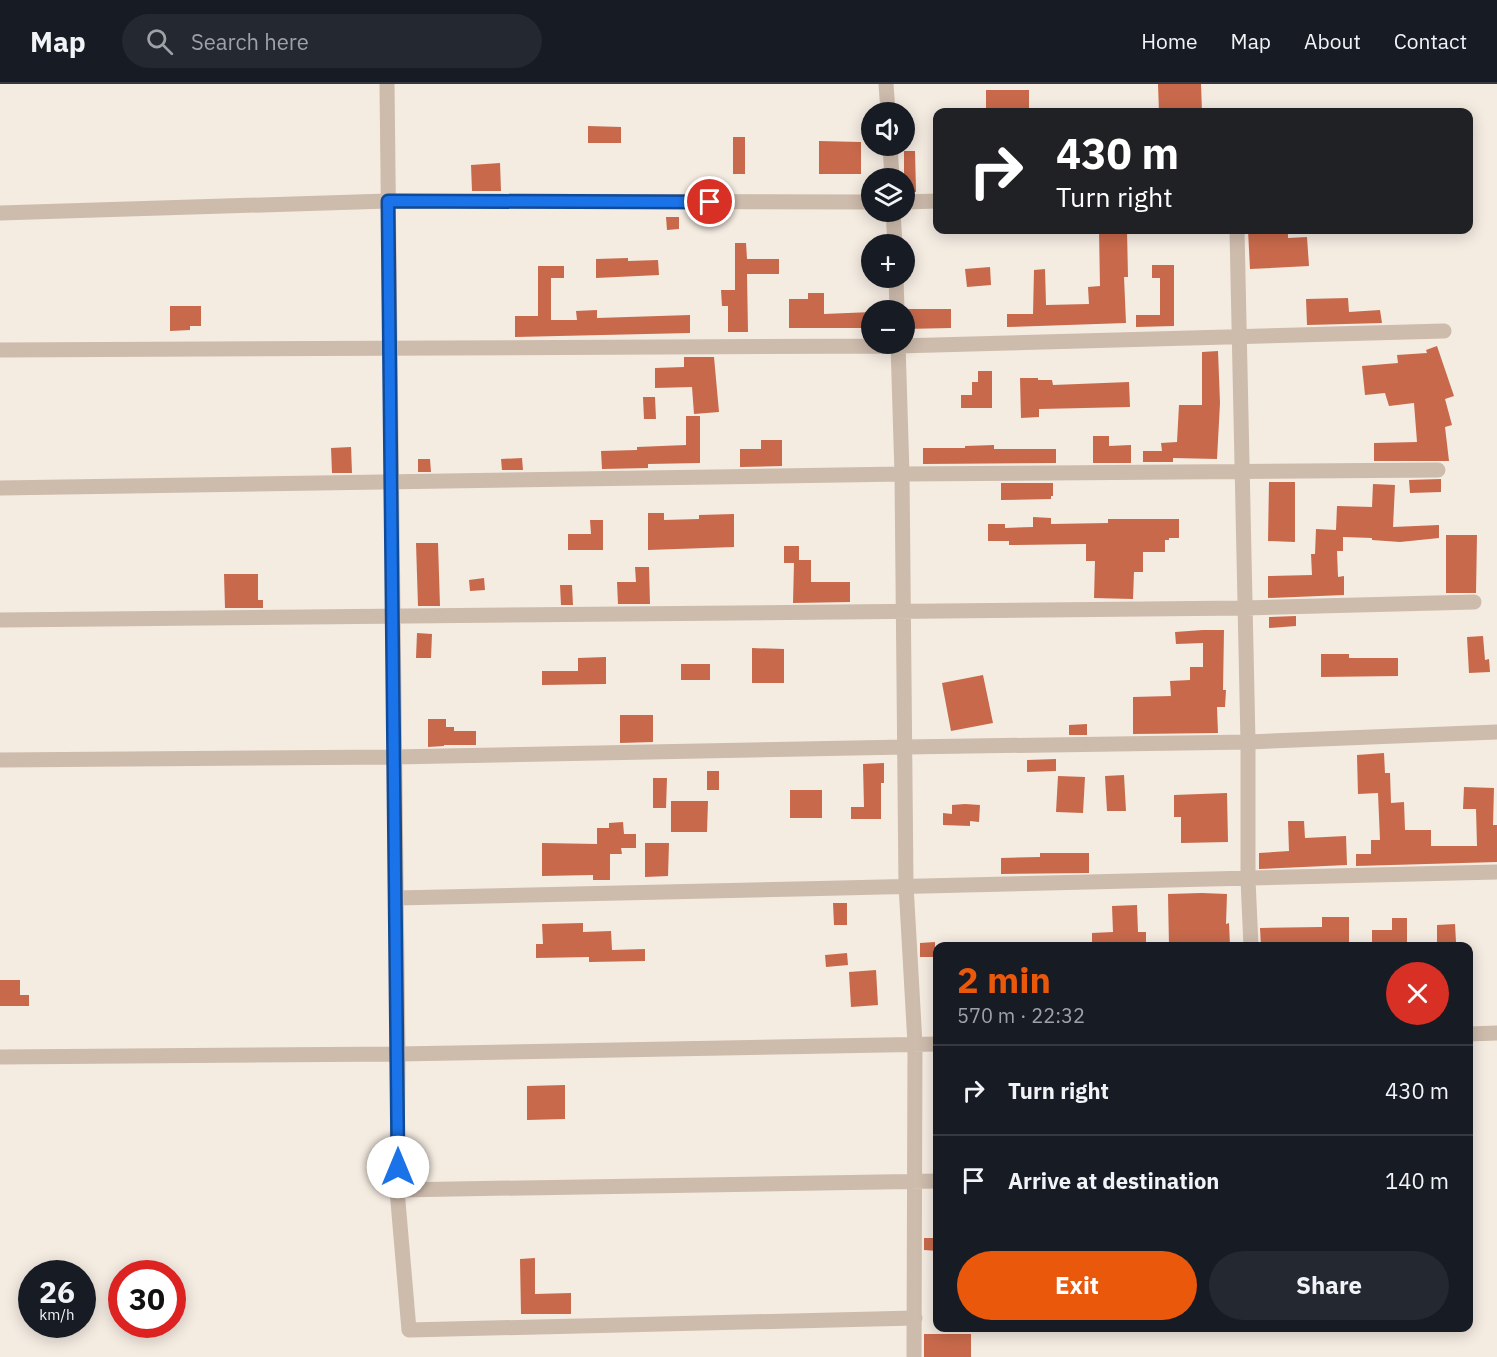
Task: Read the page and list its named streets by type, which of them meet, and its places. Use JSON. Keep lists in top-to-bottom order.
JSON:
{
  "page": {
    "header": "Map",
    "search": "Search here",
    "nav": [
      "Home",
      "Map",
      "About",
      "Contact"
    ],
    "map_buttons": ["+", "−"],
    "turn": ["430 m", "Turn right"],
    "heading": ["2 min", "570 m · 22:32"],
    "list": [
      {
        "name": "Turn right",
        "value": "430 m"
      },
      {
        "name": "Arrive at destination",
        "value": "140 m"
      }
    ],
    "buttons": ["Exit", "Share"],
    "speed": "26 km/h",
    "limit": "30"
  }
}
